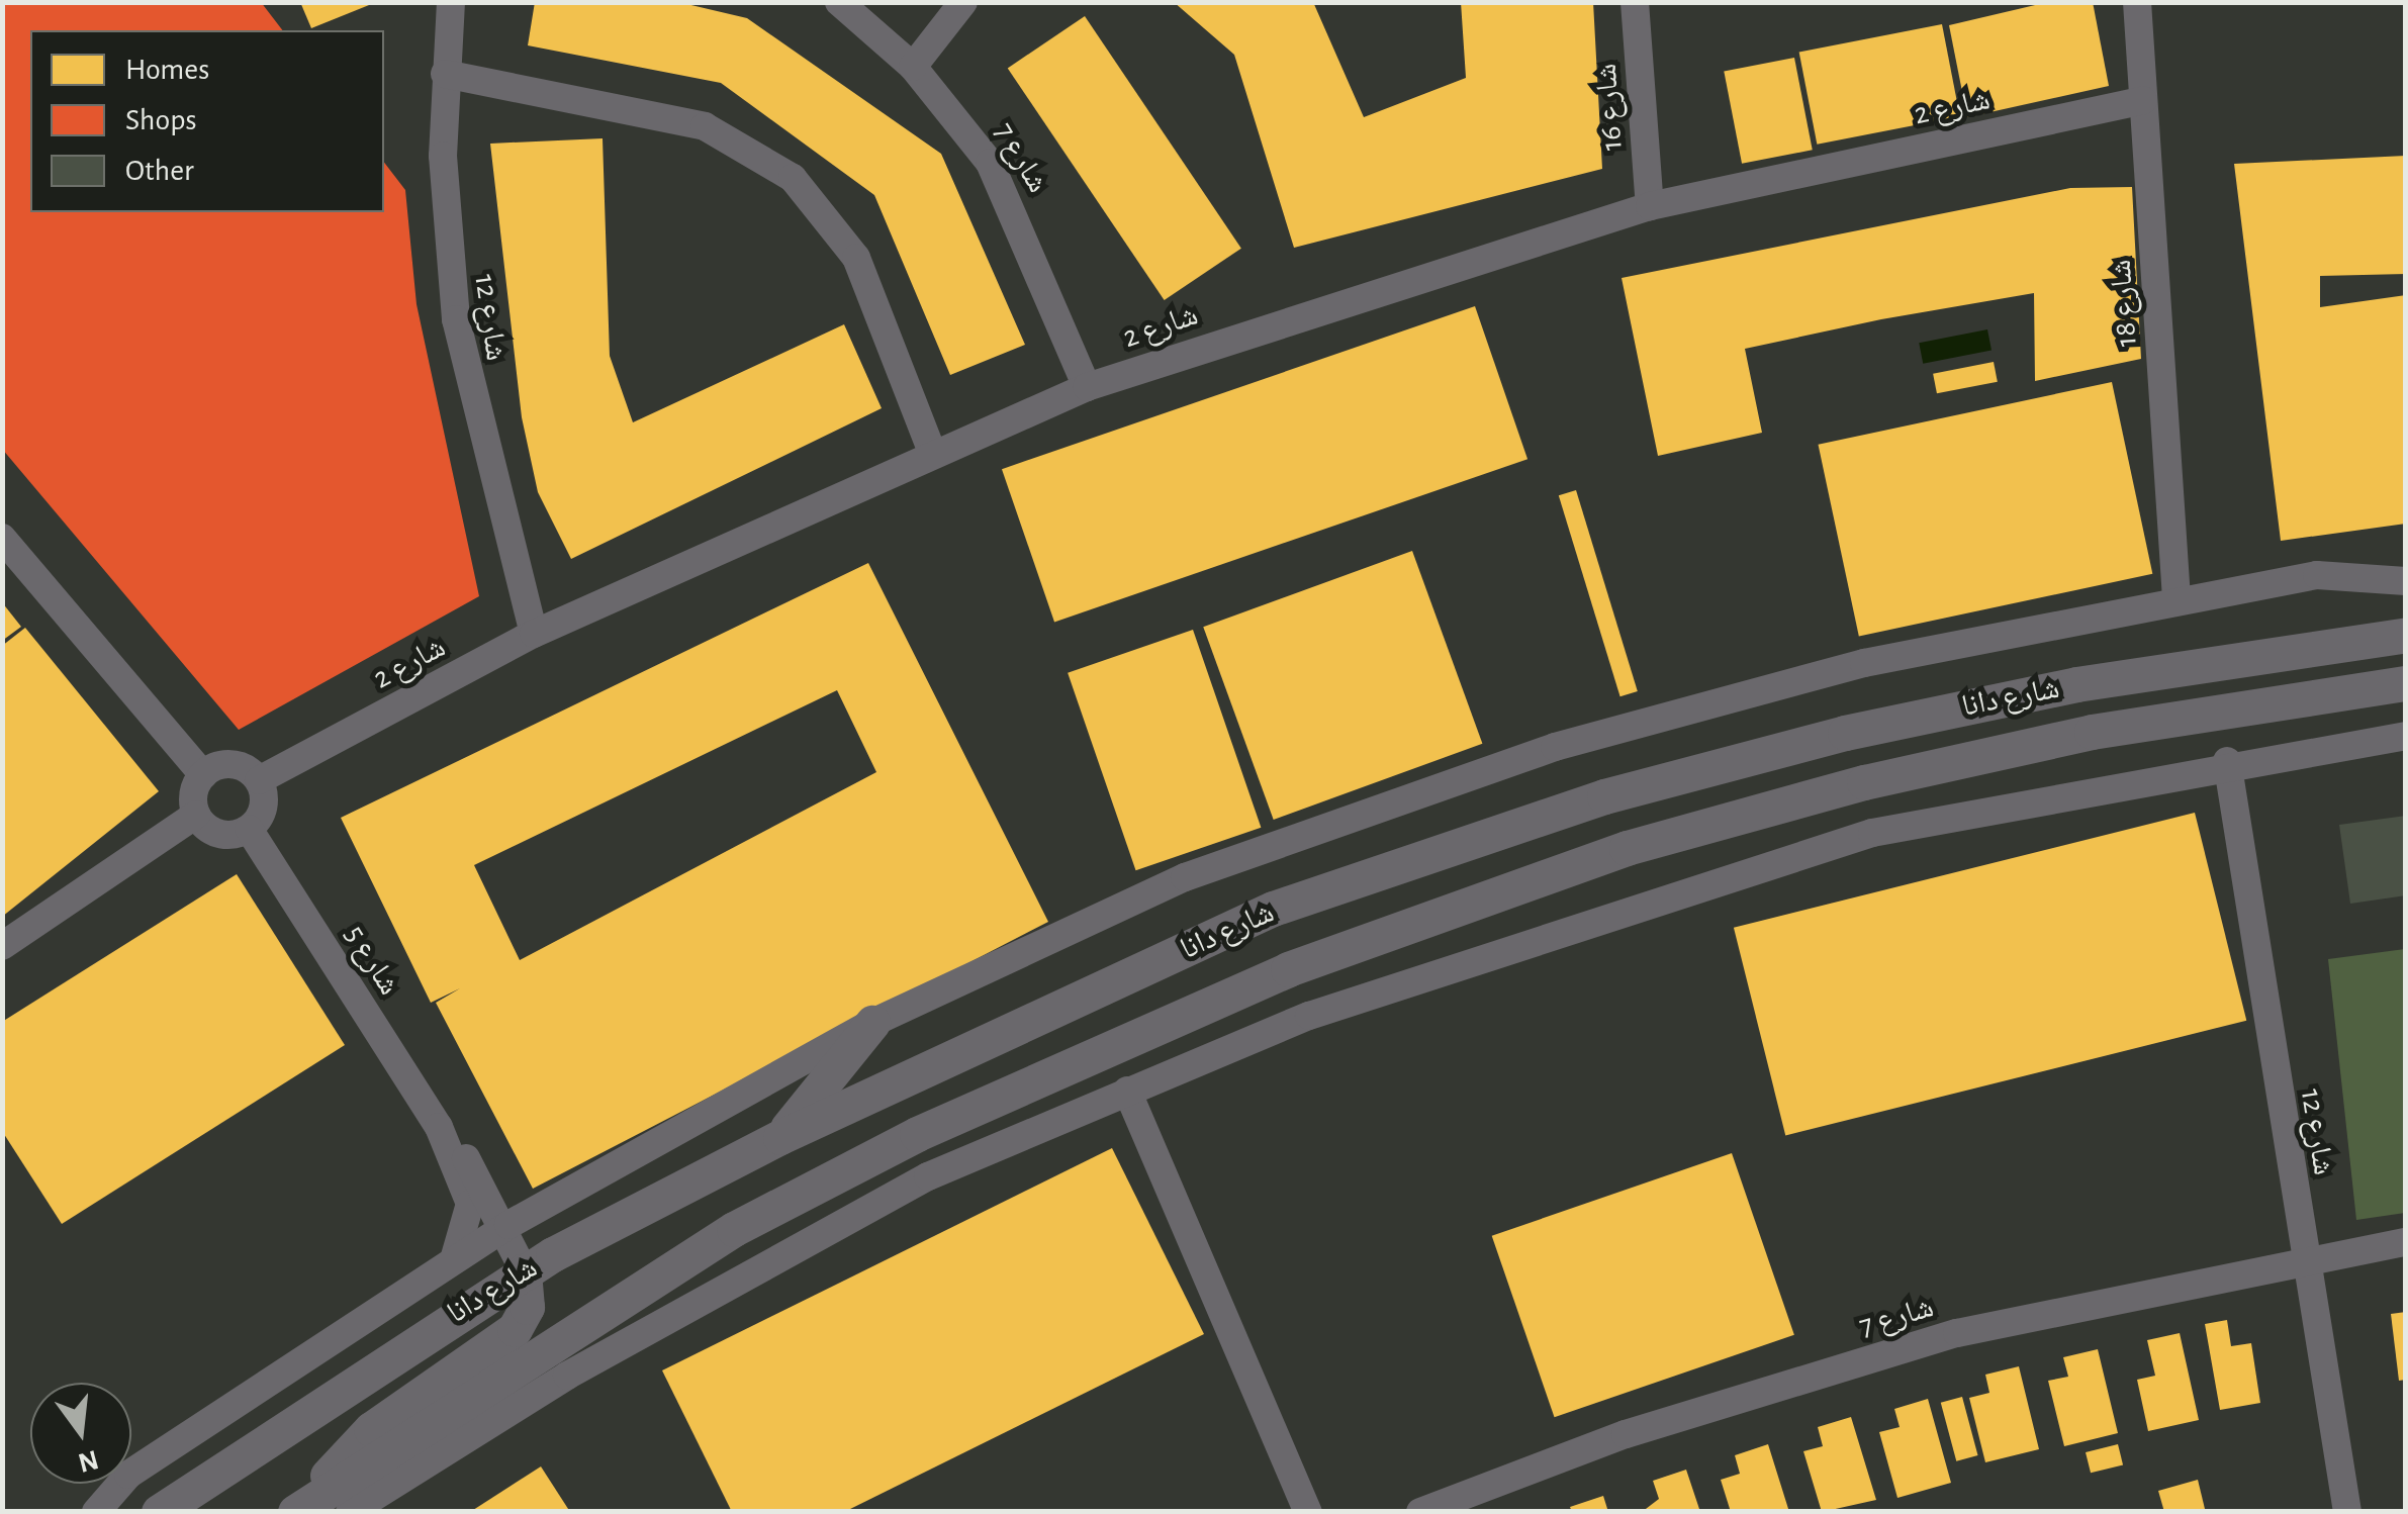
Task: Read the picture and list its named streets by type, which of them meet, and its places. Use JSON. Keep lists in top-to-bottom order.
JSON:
{
  "streets": {
    "street": [
      "شارع 16",
      "شارع 2",
      "شارع 7",
      "شارع 18",
      "شارع 12",
      "شارع دانا",
      "شارع 5"
    ]
  },
  "crossings": [
    ["شارع 16", "شارع 2"],
    ["شارع 2", "شارع 7"],
    ["شارع 2", "شارع 18"],
    ["شارع 2", "شارع 12"],
    ["شارع 2", "شارع 5"],
    ["شارع 7", "شارع 12"],
    ["شارع دانا", "شارع 5"]
  ],
  "legend": ["Homes", "Shops", "Other"],
  "north": "bottom"
}
